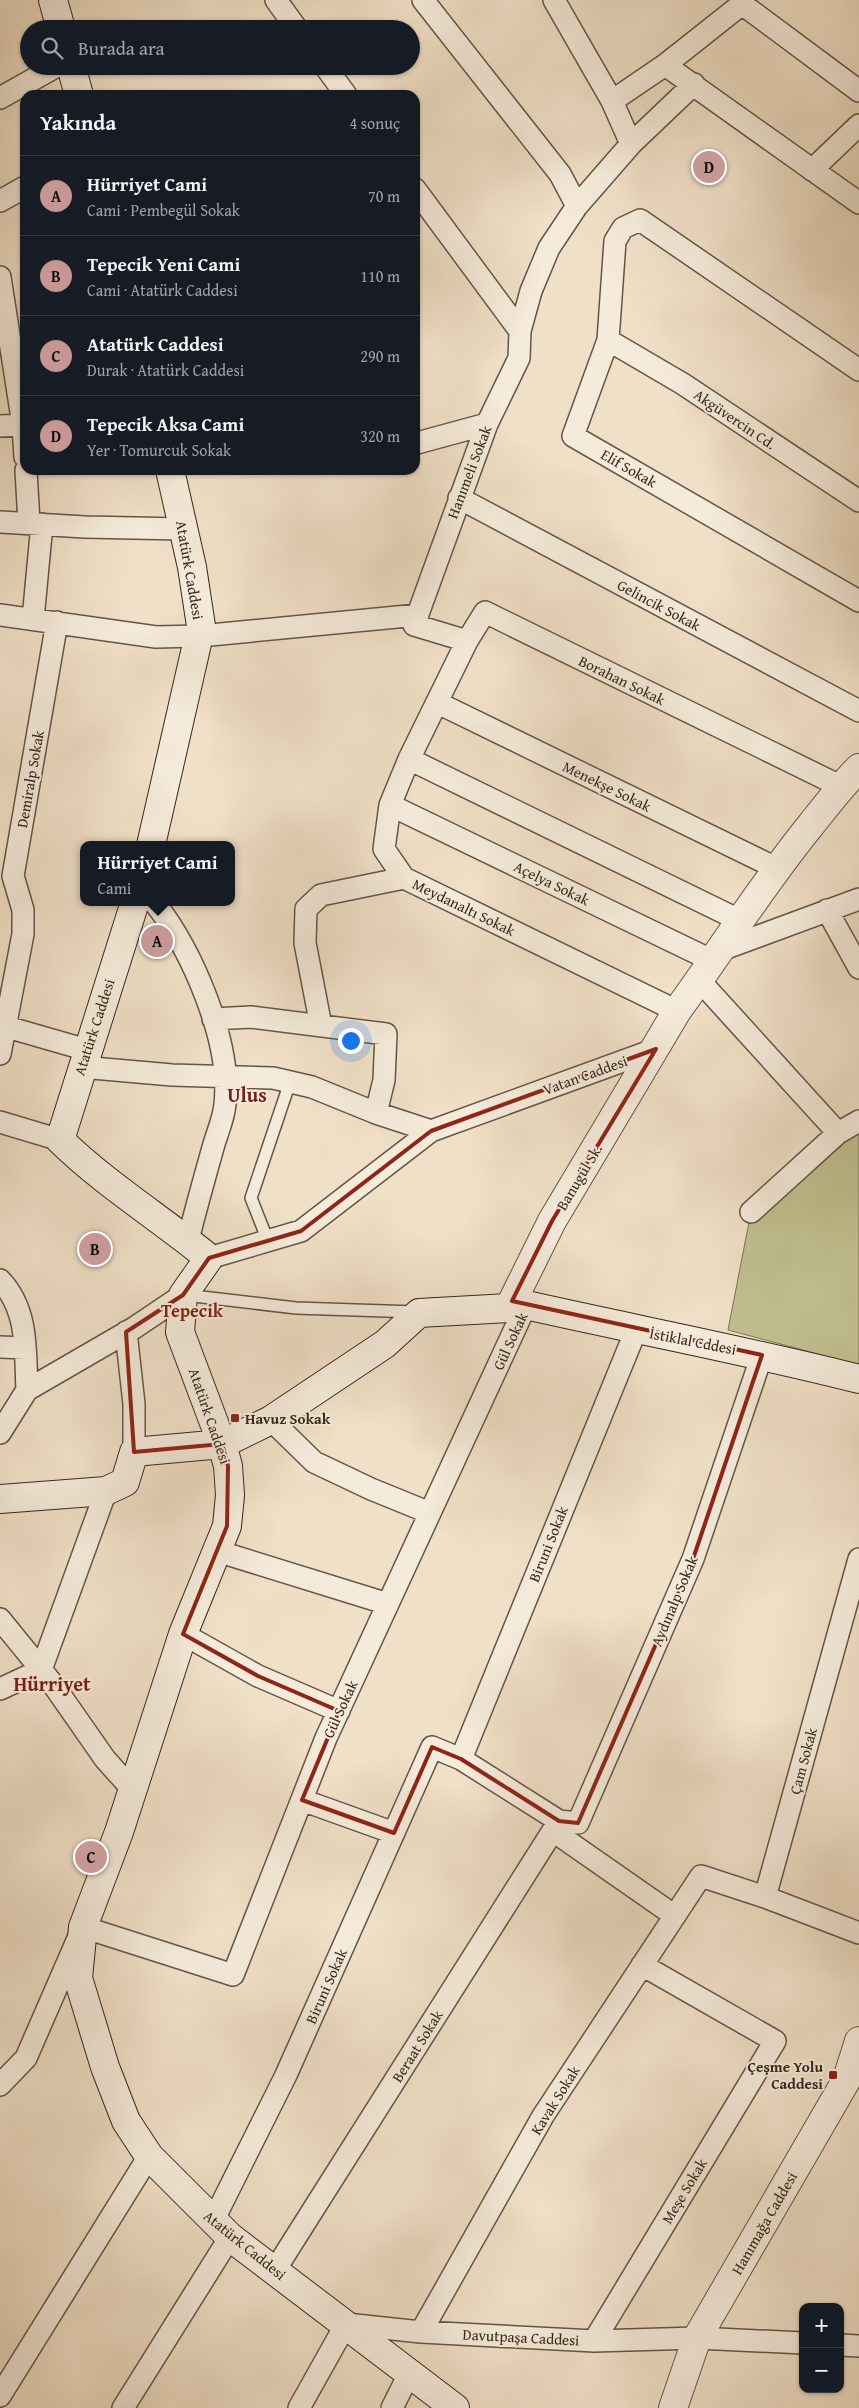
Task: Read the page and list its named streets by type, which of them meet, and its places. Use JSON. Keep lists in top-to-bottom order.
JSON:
{
  "streets": {
    "main road": [
      "Atatürk Caddesi",
      "Banugül Sk.",
      "İstiklal Cddesi",
      "Hanımağa Caddesi"
    ],
    "street": [
      "Akgüvercin Cd.",
      "Elif Sokak",
      "Hanımeli Sokak",
      "Gelincik Sokak",
      "Borahan Sokak",
      "Demiralp Sokak",
      "Menekşe Sokak",
      "Açelya Sokak",
      "Meydanaltı Sokak",
      "Vatan Caddesi",
      "Gül Sokak",
      "Biruni Sokak",
      "Aydınalp Sokak",
      "Çam Sokak",
      "Beraat Sokak",
      "Kavak Sokak",
      "Meşe Sokak",
      "Davutpaşa Caddesi"
    ]
  },
  "crossings": [
    ["Akgüvercin Cd.", "Elif Sokak"],
    ["Hanımeli Sokak", "Gelincik Sokak"],
    ["Atatürk Caddesi", "Gül Sokak"],
    ["Atatürk Caddesi", "Biruni Sokak"],
    ["Atatürk Caddesi", "Beraat Sokak"],
    ["Atatürk Caddesi", "Davutpaşa Caddesi"],
    ["Borahan Sokak", "Meydanaltı Sokak"],
    ["Menekşe Sokak", "Meydanaltı Sokak"],
    ["Açelya Sokak", "Meydanaltı Sokak"],
    ["Vatan Caddesi", "Banugül Sk."],
    ["Banugül Sk.", "Gül Sokak"],
    ["Banugül Sk.", "İstiklal Cddesi"],
    ["Gül Sokak", "İstiklal Cddesi"],
    ["İstiklal Cddesi", "Biruni Sokak"],
    ["İstiklal Cddesi", "Aydınalp Sokak"],
    ["Aydınalp Sokak", "Beraat Sokak"],
    ["Çam Sokak", "Kavak Sokak"],
    ["Kavak Sokak", "Meşe Sokak"],
    ["Kavak Sokak", "Davutpaşa Caddesi"],
    ["Meşe Sokak", "Davutpaşa Caddesi"],
    ["Hanımağa Caddesi", "Davutpaşa Caddesi"]
  ],
  "districts": ["Ulus", "Tepecik", "Hürriyet"],
  "places": {
    "transit": ["Havuz Sokak", "Çeşme Yolu Caddesi"]
  },
  "page": {
    "search": "Burada ara",
    "heading": ["Yakında", "4 sonuç"],
    "pins": [
      "D",
      "A",
      "B",
      "C"
    ],
    "list": [
      {
        "mark": "A",
        "name": "Hürriyet Cami",
        "note": "Cami · Pembegül Sokak",
        "value": "70 m"
      },
      {
        "mark": "B",
        "name": "Tepecik Yeni Cami",
        "note": "Cami · Atatürk Caddesi",
        "value": "110 m"
      },
      {
        "mark": "C",
        "name": "Atatürk Caddesi",
        "note": "Durak · Atatürk Caddesi",
        "value": "290 m"
      },
      {
        "mark": "D",
        "name": "Tepecik Aksa Cami",
        "note": "Yer · Tomurcuk Sokak",
        "value": "320 m"
      }
    ],
    "popup": ["Hürriyet Cami", "Cami"],
    "map_buttons": ["+", "−"]
  }
}
